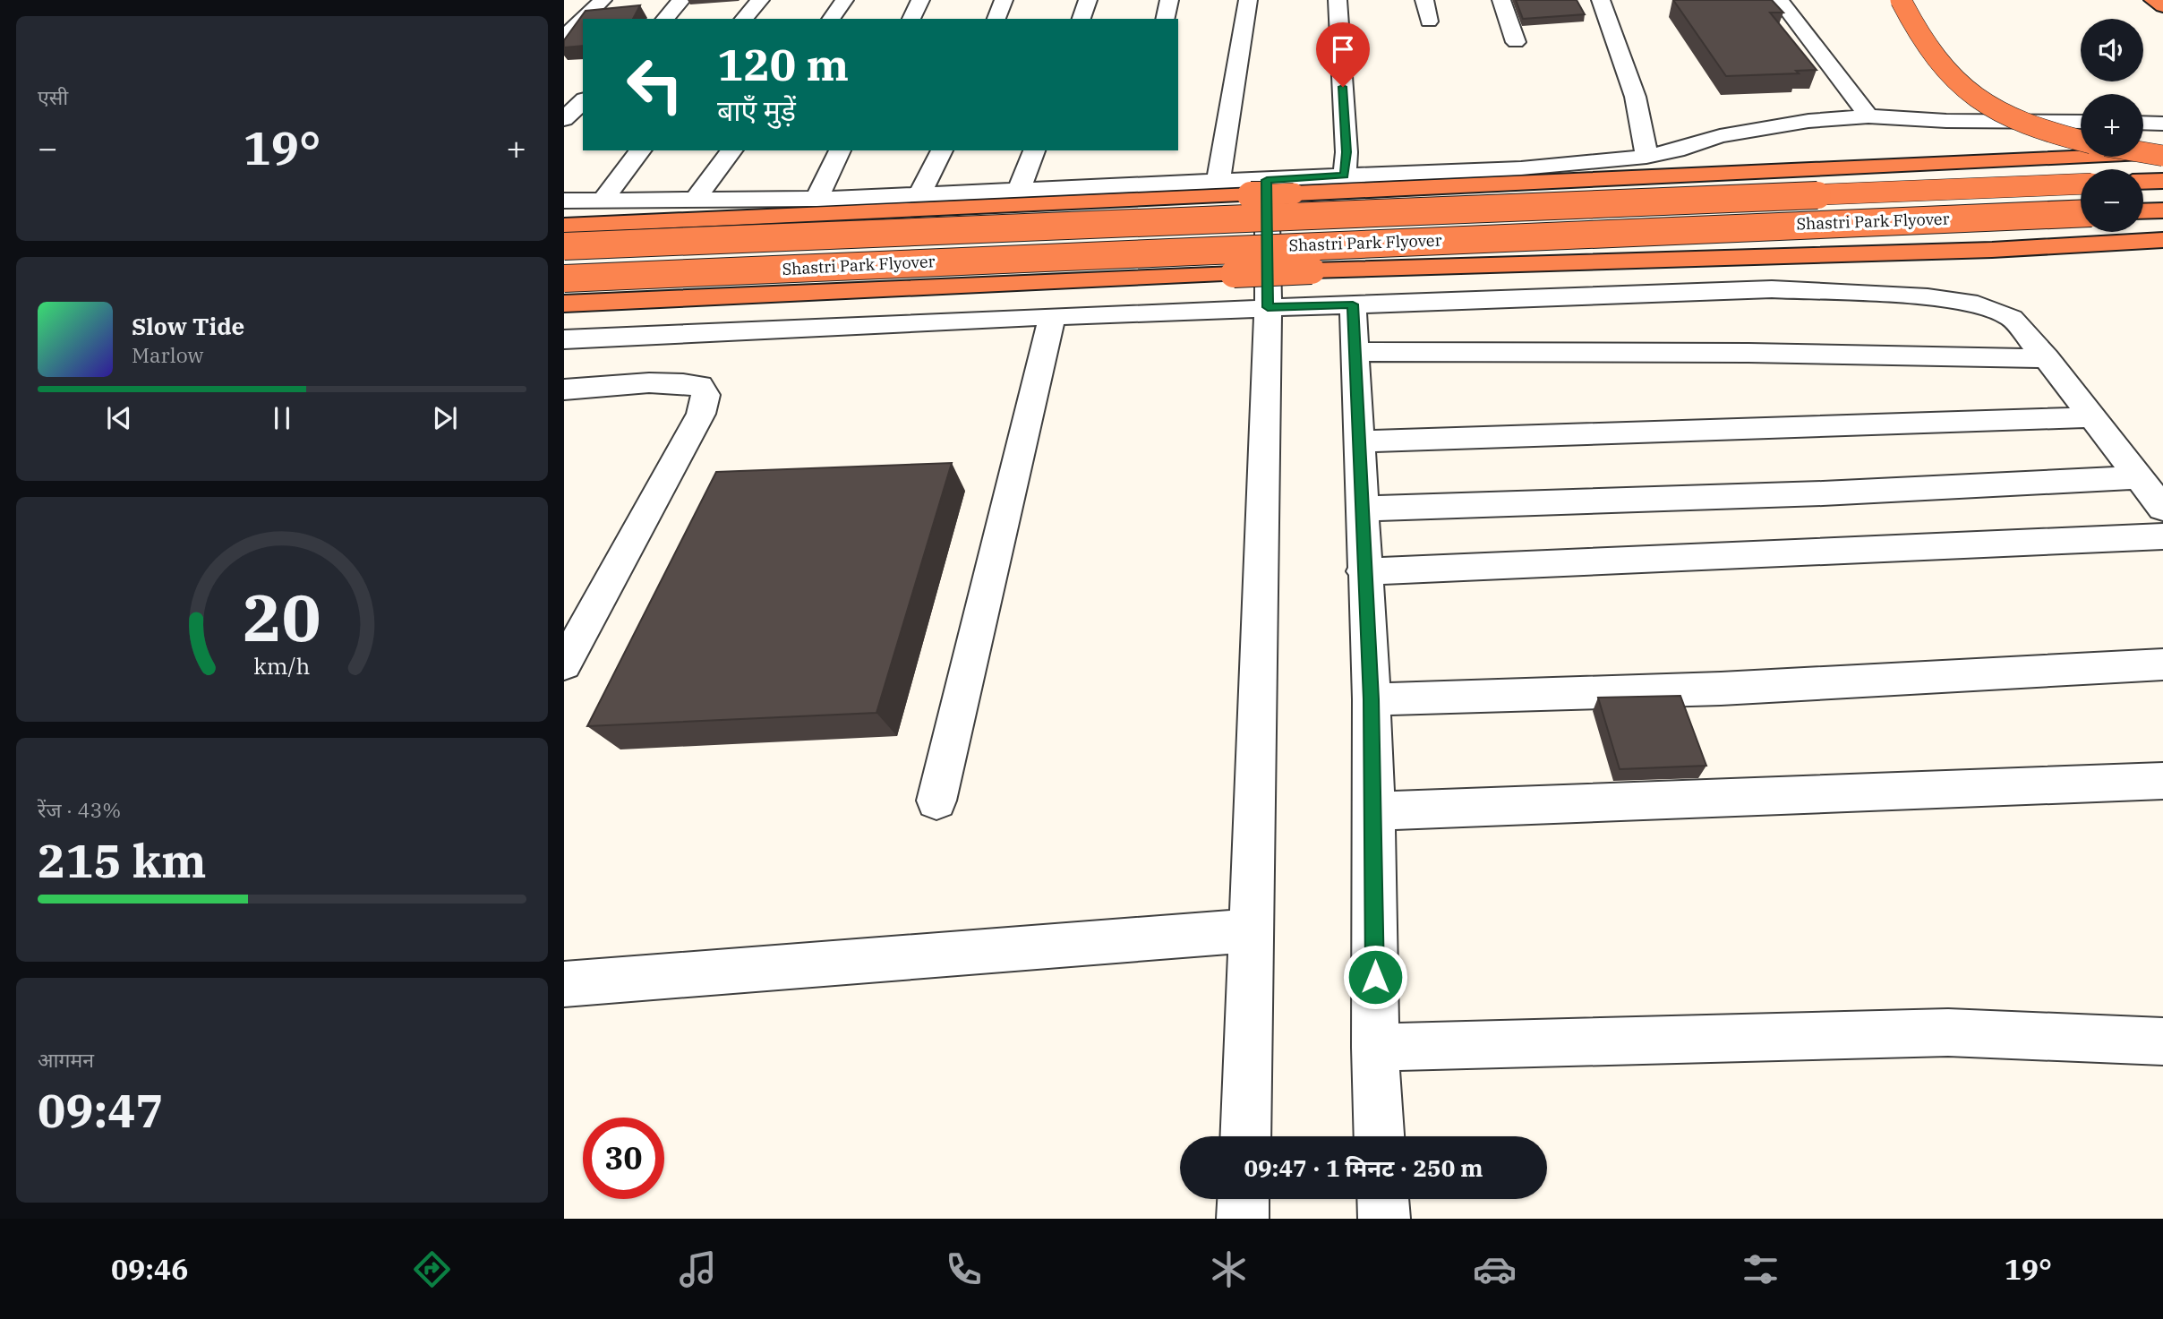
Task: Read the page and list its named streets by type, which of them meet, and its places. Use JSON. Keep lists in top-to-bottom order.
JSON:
{
  "streets": {
    "highway": ["Shastri Park Flyover"]
  },
  "page": {
    "tile": [
      "एसी",
      ["रेंज · 43%", "215 km"],
      ["आगमन", "09:47"]
    ],
    "map_buttons": ["+", "−"],
    "turn": ["120 m", "बाएँ मुड़ें"],
    "heat": ["−", "19°", "+"],
    "song": ["Slow Tide", "Marlow"],
    "limit": "30",
    "trip": "09:47 · 1 मिनट · 250 m",
    "tabs": ["09:46", "19°"],
    "gauge": ["20", "km/h"]
  }
}
